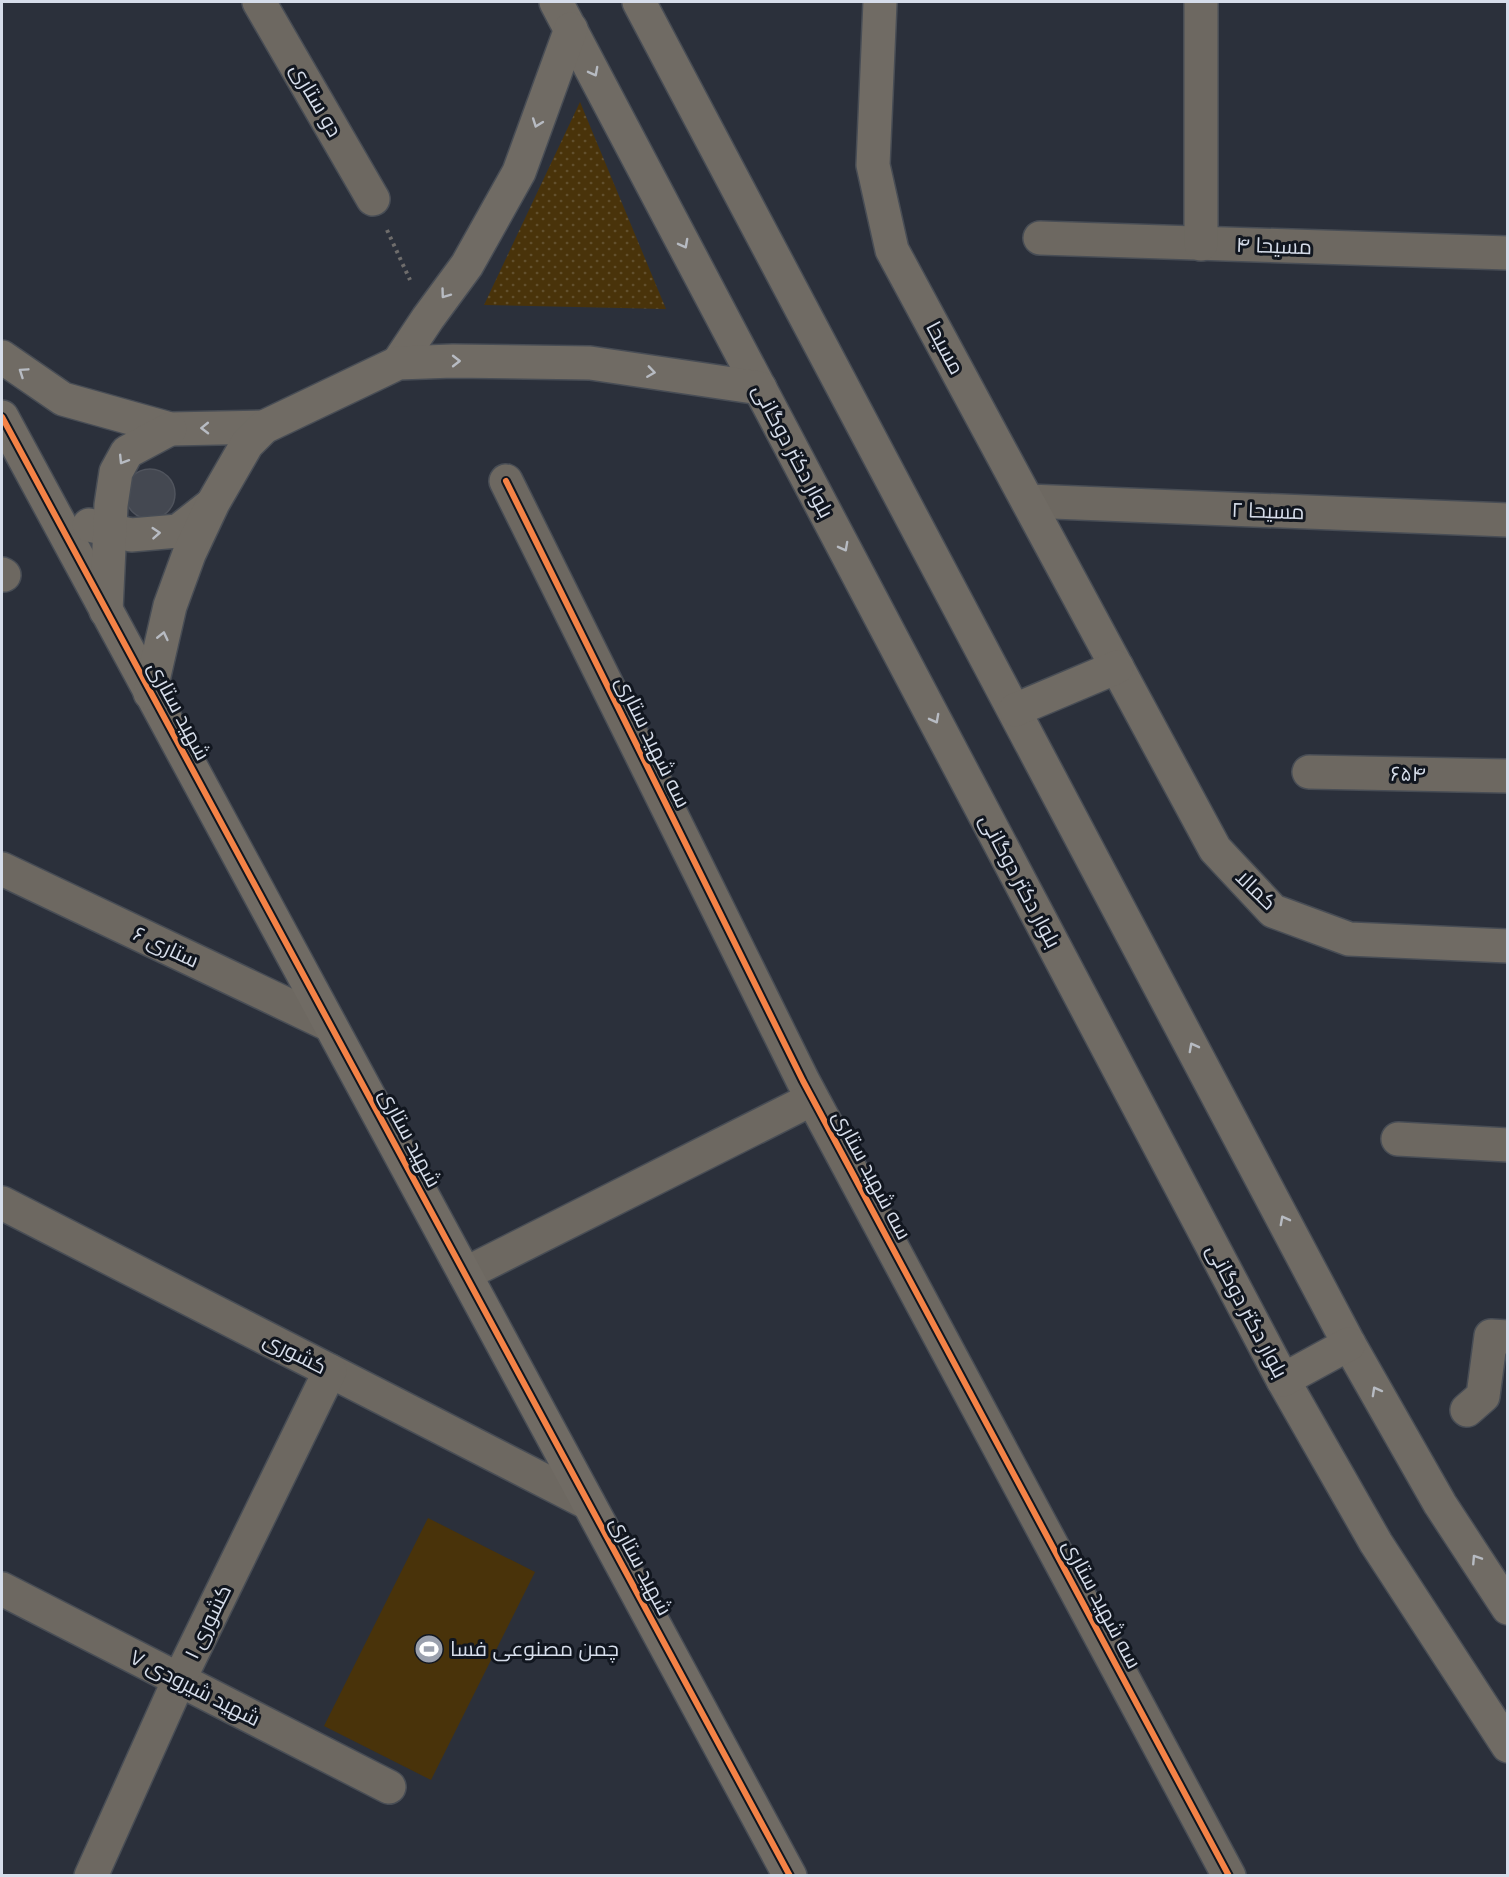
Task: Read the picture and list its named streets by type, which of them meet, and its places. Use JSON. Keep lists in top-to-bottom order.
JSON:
{
  "streets": {
    "street": [
      "دو ستاری",
      "مسيحا ۴",
      "مسیحا",
      "بلوار دکتر دوگانی",
      "مسيحا ۲",
      "شهید ستاری",
      "سه شهید ستاری",
      "۶۵۴",
      "کمالا",
      "ستاری ۶",
      "کشوری",
      "کشوری ۱",
      "شهید شیرودی ۷"
    ]
  },
  "crossings": [
    ["مسیحا", "مسيحا ۲"],
    ["مسیحا", "کمالا"],
    ["شهید ستاری", "سه شهید ستاری"],
    ["شهید ستاری", "ستاری ۶"],
    ["شهید ستاری", "کشوری"],
    ["کشوری", "کشوری ۱"],
    ["کشوری ۱", "شهید شیرودی ۷"]
  ],
  "places": {
    "sports": ["چمن مصنوعی فسا"]
  }
}
